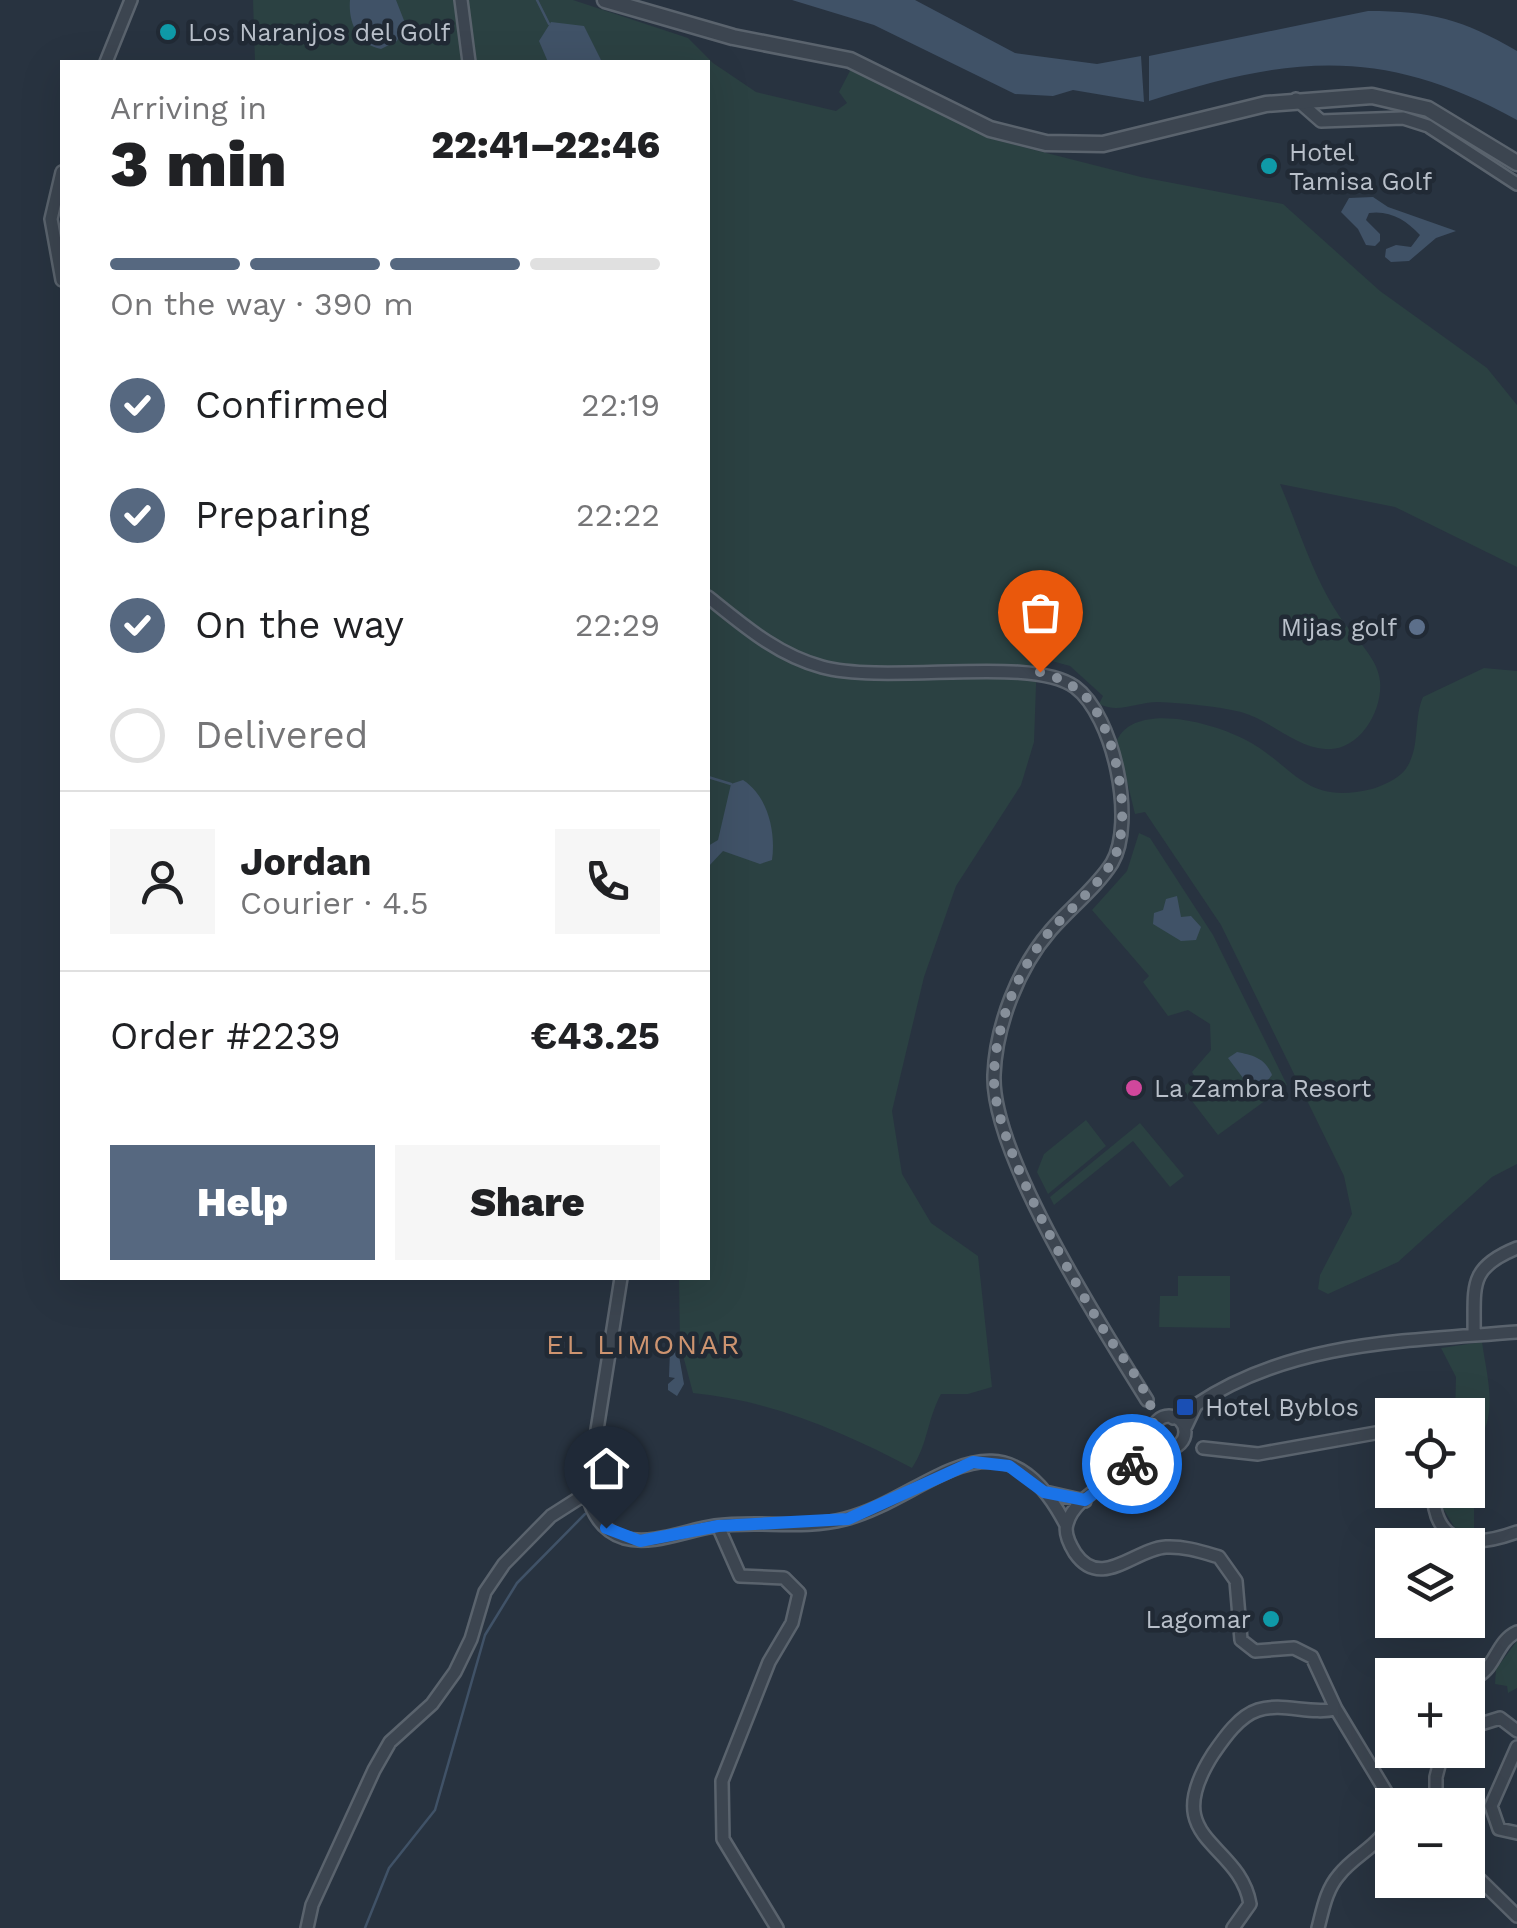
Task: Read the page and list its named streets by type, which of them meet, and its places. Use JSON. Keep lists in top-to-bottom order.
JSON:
{
  "districts": ["EL LIMONAR"],
  "places": {
    "other": [
      "Los Naranjos del Golf",
      "Hotel Tamisa Golf",
      "Mijas golf",
      "La Zambra Resort",
      "Lagomar"
    ],
    "transit": ["Hotel Byblos"]
  },
  "page": {
    "heading": ["3 min", "Arriving in", "22:41–22:46"],
    "panel": [
      "Jordan",
      "Courier · 4.5",
      "Order #2239",
      "€43.25"
    ],
    "bar": "On the way · 390 m",
    "list": [
      ["Confirmed", "22:19"],
      ["Preparing", "22:22"],
      ["On the way", "22:29"],
      "Delivered"
    ],
    "buttons": ["Help", "Share"],
    "map_buttons": ["+", "−"]
  }
}
